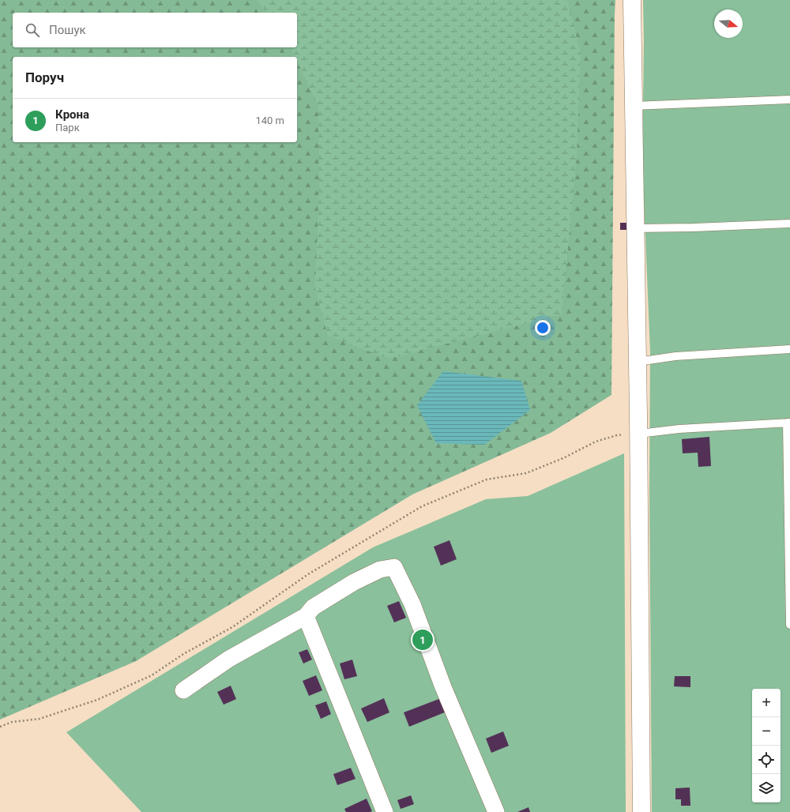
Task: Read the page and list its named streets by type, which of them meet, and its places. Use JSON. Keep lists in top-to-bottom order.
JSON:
{
  "north": "right",
  "page": {
    "search": "Пошук",
    "heading": "Поруч",
    "list": [
      {
        "mark": "1",
        "name": "Крона",
        "note": "Парк",
        "value": "140 m"
      }
    ],
    "pins": "1",
    "map_buttons": ["+", "−"]
  }
}
